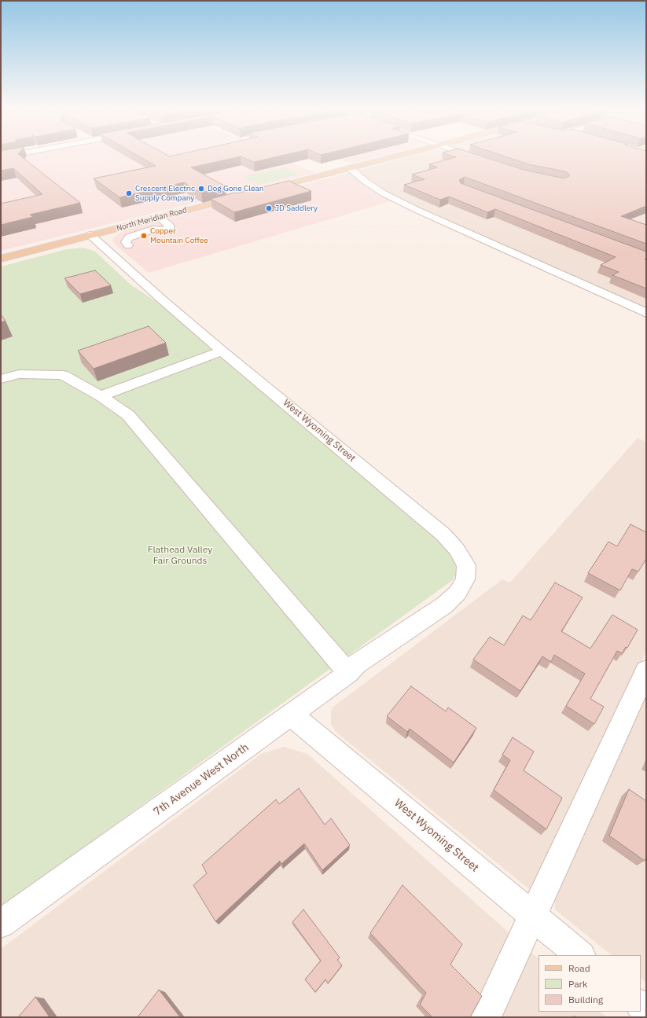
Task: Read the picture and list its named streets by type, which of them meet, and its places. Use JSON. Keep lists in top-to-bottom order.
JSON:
{
  "streets": {
    "main road": ["North Meridian Road"],
    "street": ["West Wyoming Street", "7th Avenue West North"]
  },
  "crossings": [
    ["North Meridian Road", "West Wyoming Street"],
    ["West Wyoming Street", "7th Avenue West North"]
  ],
  "parks": ["Flathead Valley Fair Grounds"],
  "places": [
    "Dog Gone Clean",
    "Crescent Electric Supply Company",
    "JD Saddlery",
    "Copper Mountain Coffee"
  ],
  "legend": ["Road", "Park", "Building"]
}
